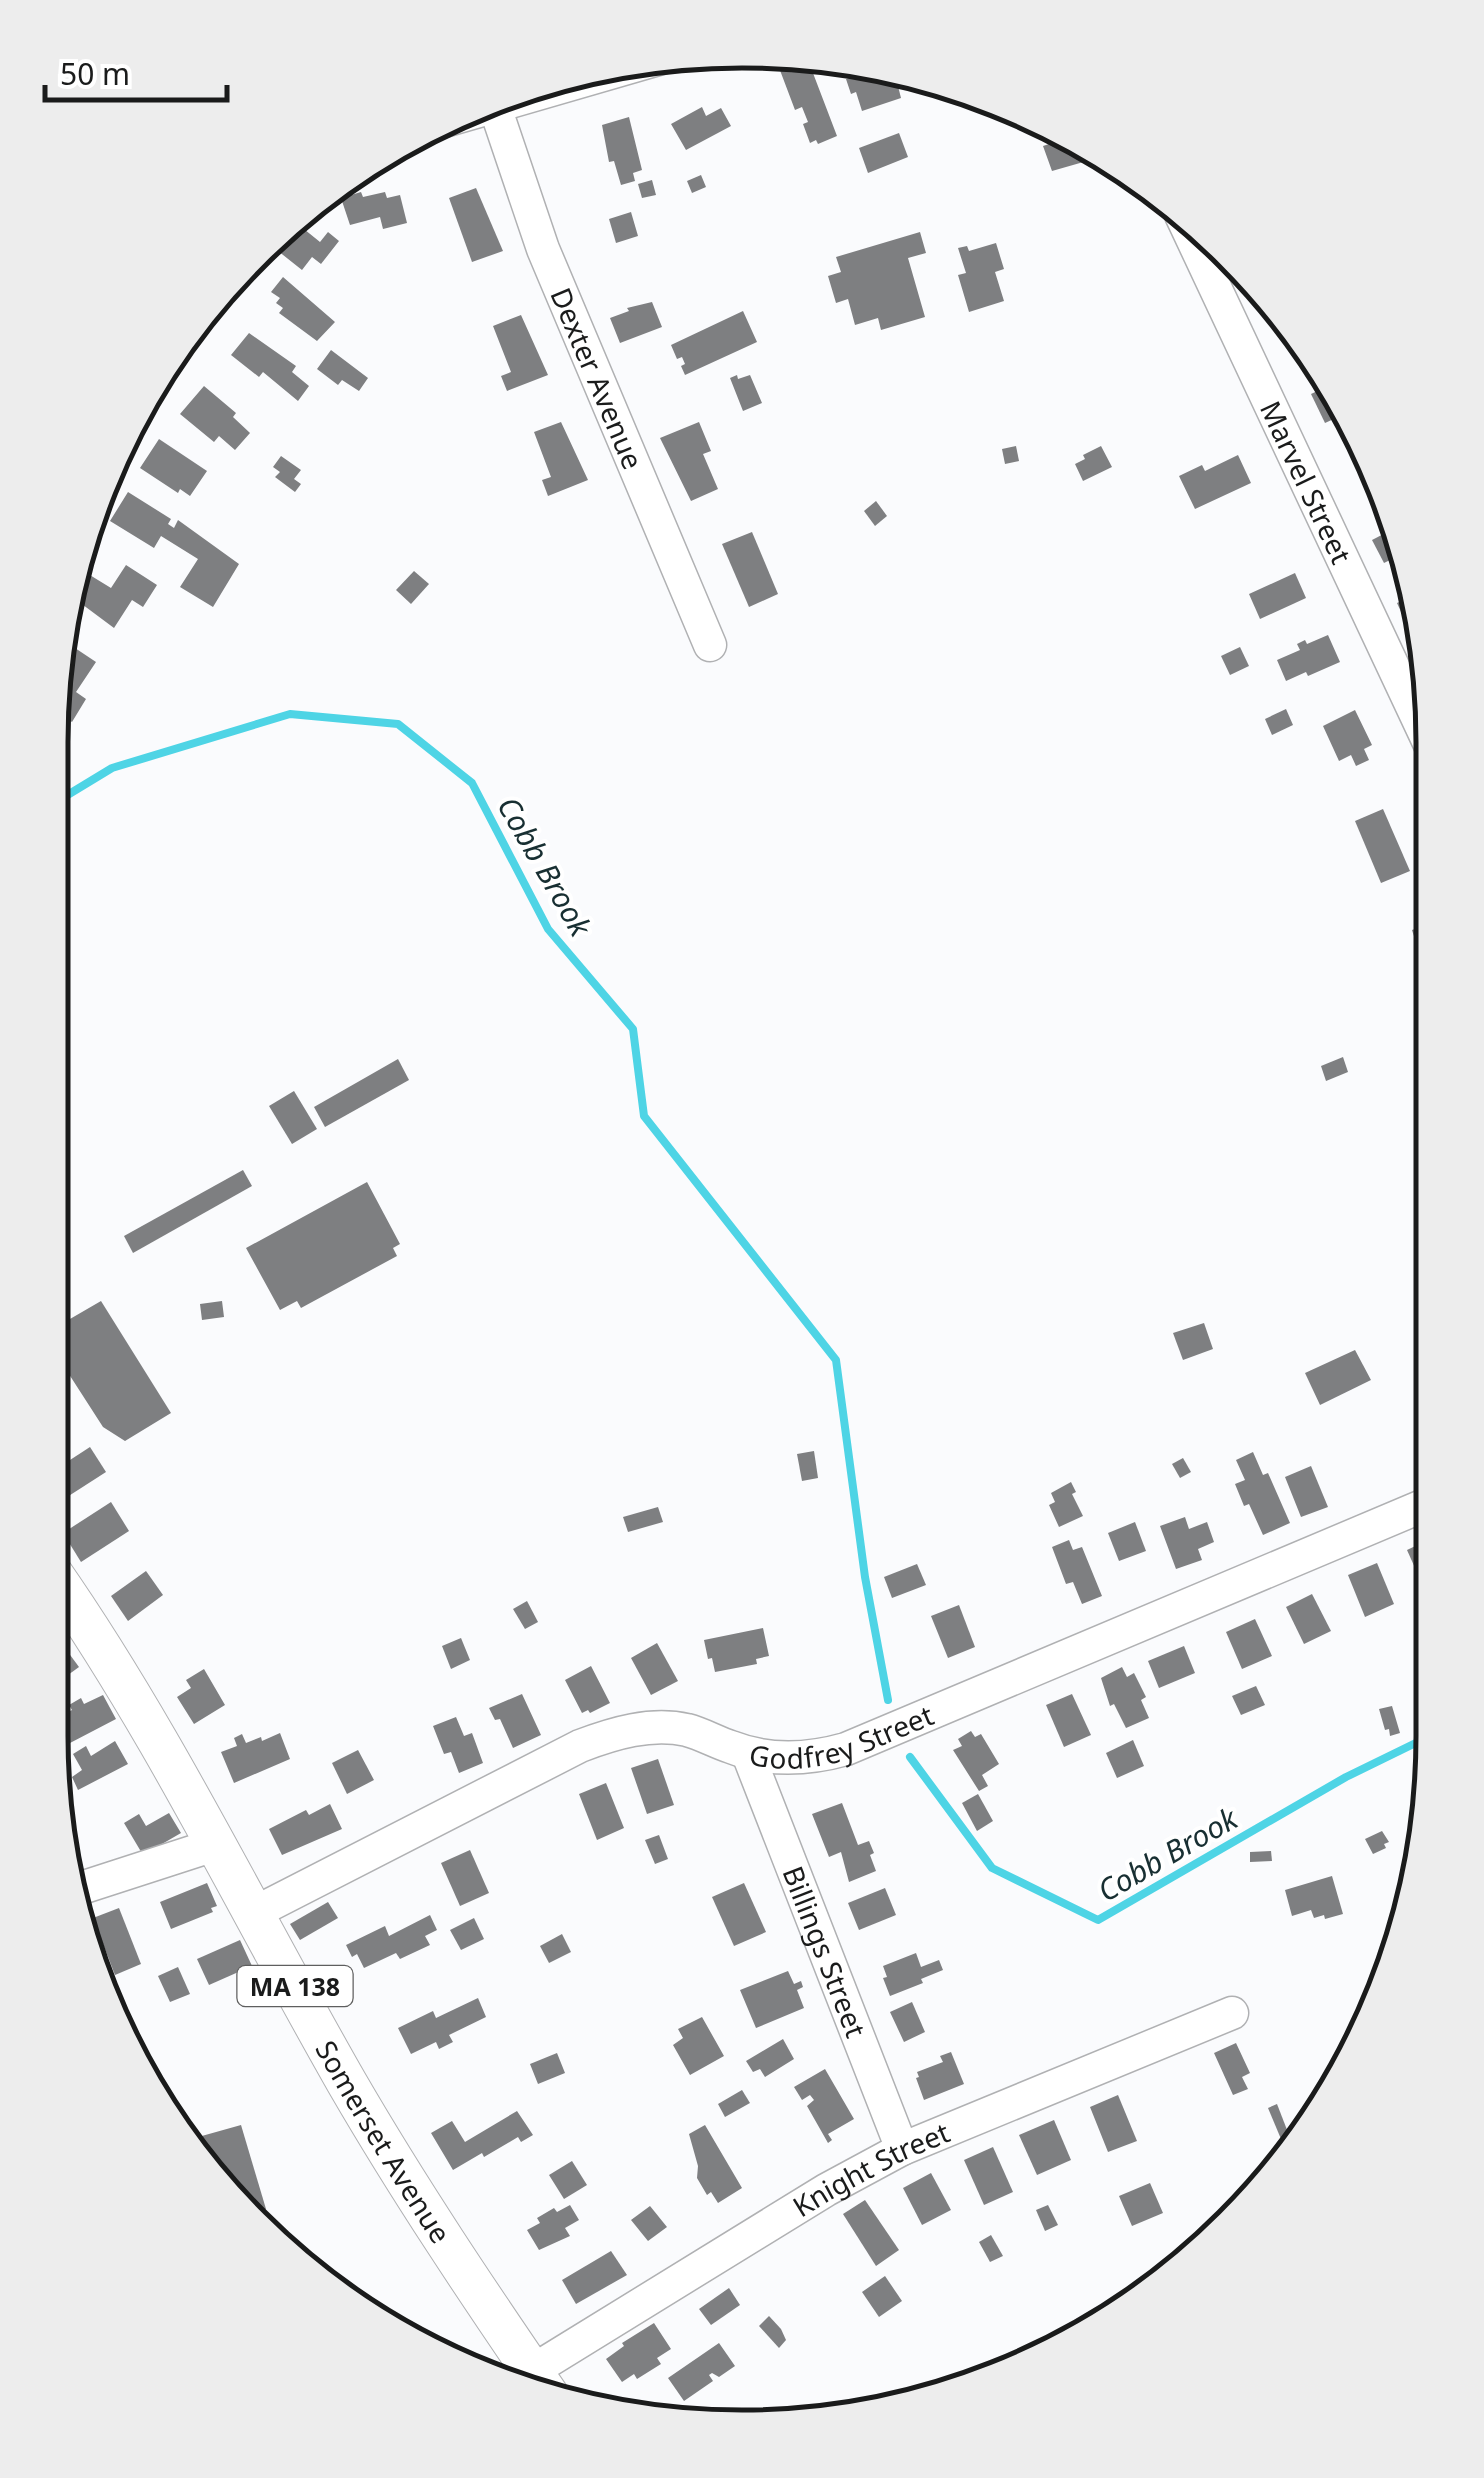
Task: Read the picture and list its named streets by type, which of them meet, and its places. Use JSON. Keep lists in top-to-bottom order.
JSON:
{
  "streets": {
    "main road": ["MA 138", "Somerset Avenue"],
    "street": [
      "Dexter Avenue",
      "Marvel Street",
      "Godfrey Street",
      "Billings Street",
      "Knight Street"
    ]
  },
  "crossings": [
    ["Godfrey Street", "Billings Street"],
    ["Godfrey Street", "Somerset Avenue"],
    ["Billings Street", "Knight Street"]
  ],
  "water": ["Cobb Brook"],
  "scale_bar": "50 m"
}
